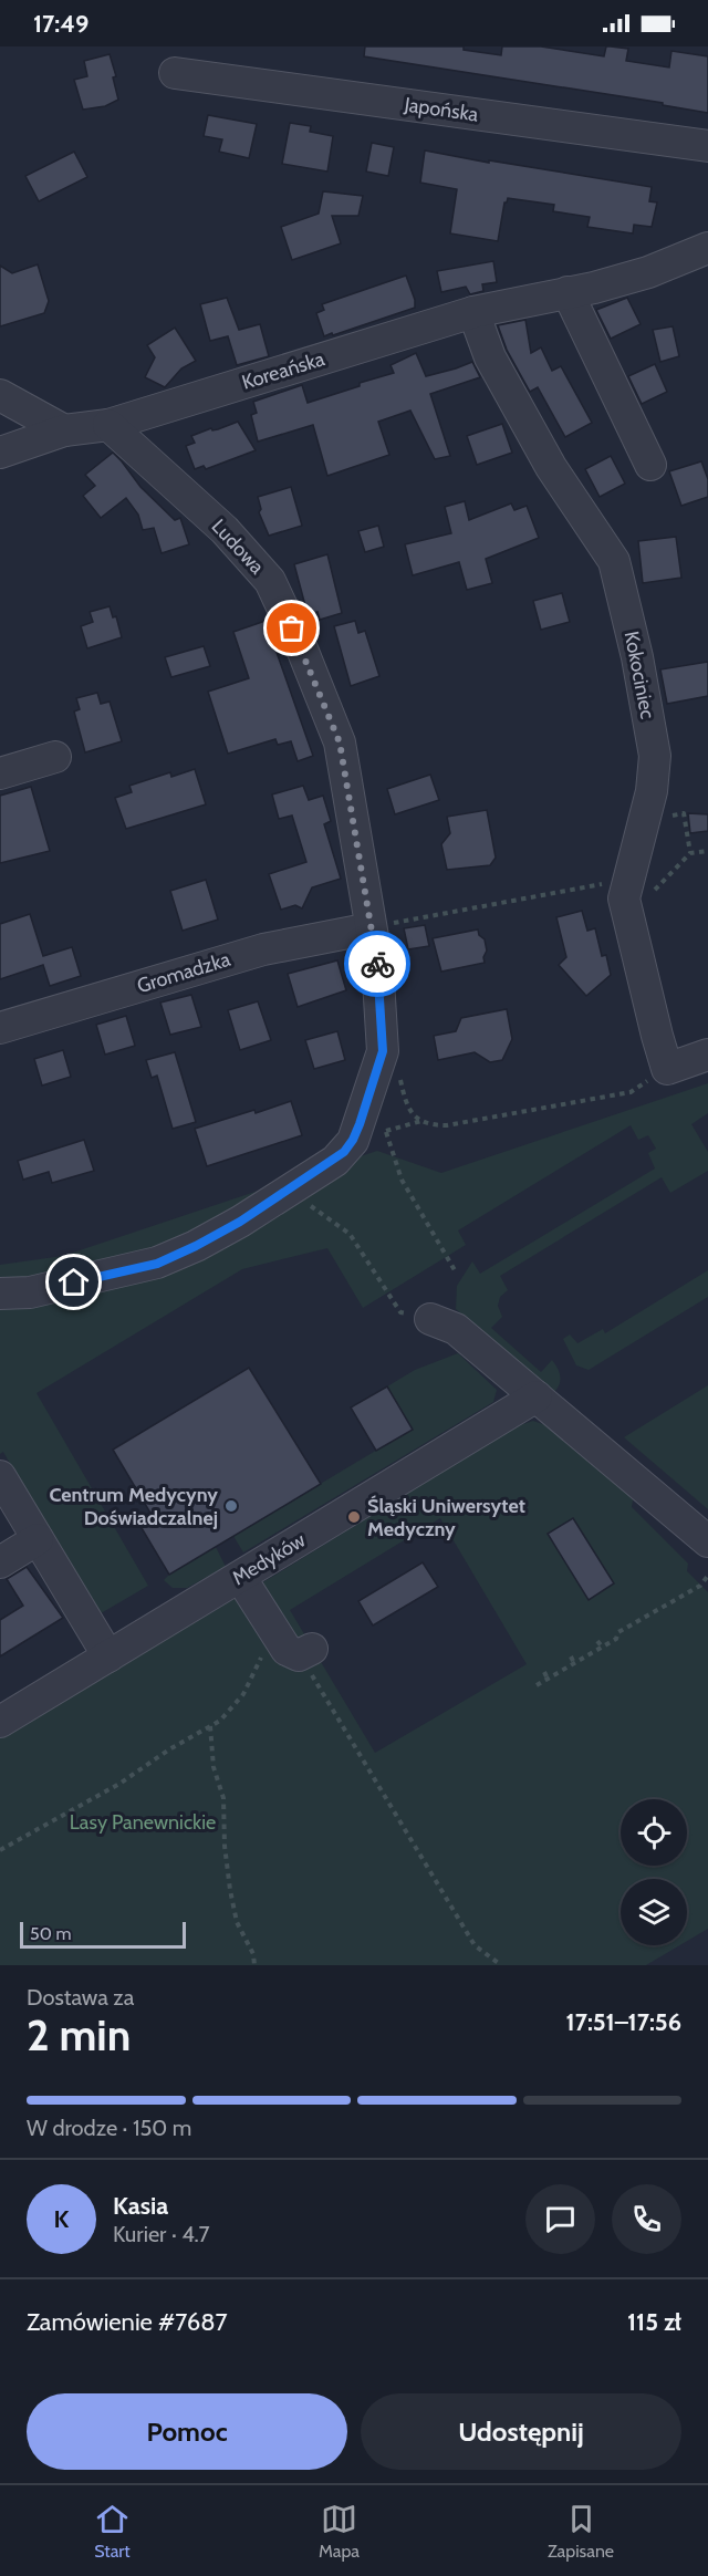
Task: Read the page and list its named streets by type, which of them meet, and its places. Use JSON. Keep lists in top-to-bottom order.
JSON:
{
  "streets": {
    "street": [
      "Japońska",
      "Koreańska",
      "Ludowa",
      "Kokociniec",
      "Gromadzka",
      "Medyków"
    ]
  },
  "crossings": [
    ["Koreańska", "Ludowa"],
    ["Koreańska", "Kokociniec"],
    ["Ludowa", "Gromadzka"]
  ],
  "parks": ["Lasy Panewnickie"],
  "places": ["Centrum Medycyny Doświadczalnej", "Śląski Uniwersytet Medyczny"],
  "scale_bar": "50 m",
  "page": {
    "status": "17:49",
    "scale": "50 m",
    "heading": ["2 min", "Dostawa za", "17:51–17:56"],
    "panel": [
      "Kasia",
      "Kurier · 4.7",
      "Zamówienie #7687",
      "115 zł"
    ],
    "bar": "W drodze · 150 m",
    "round": "K",
    "buttons": ["Pomoc", "Udostępnij"],
    "tabs": ["Start", "Mapa", "Zapisane"]
  }
}
